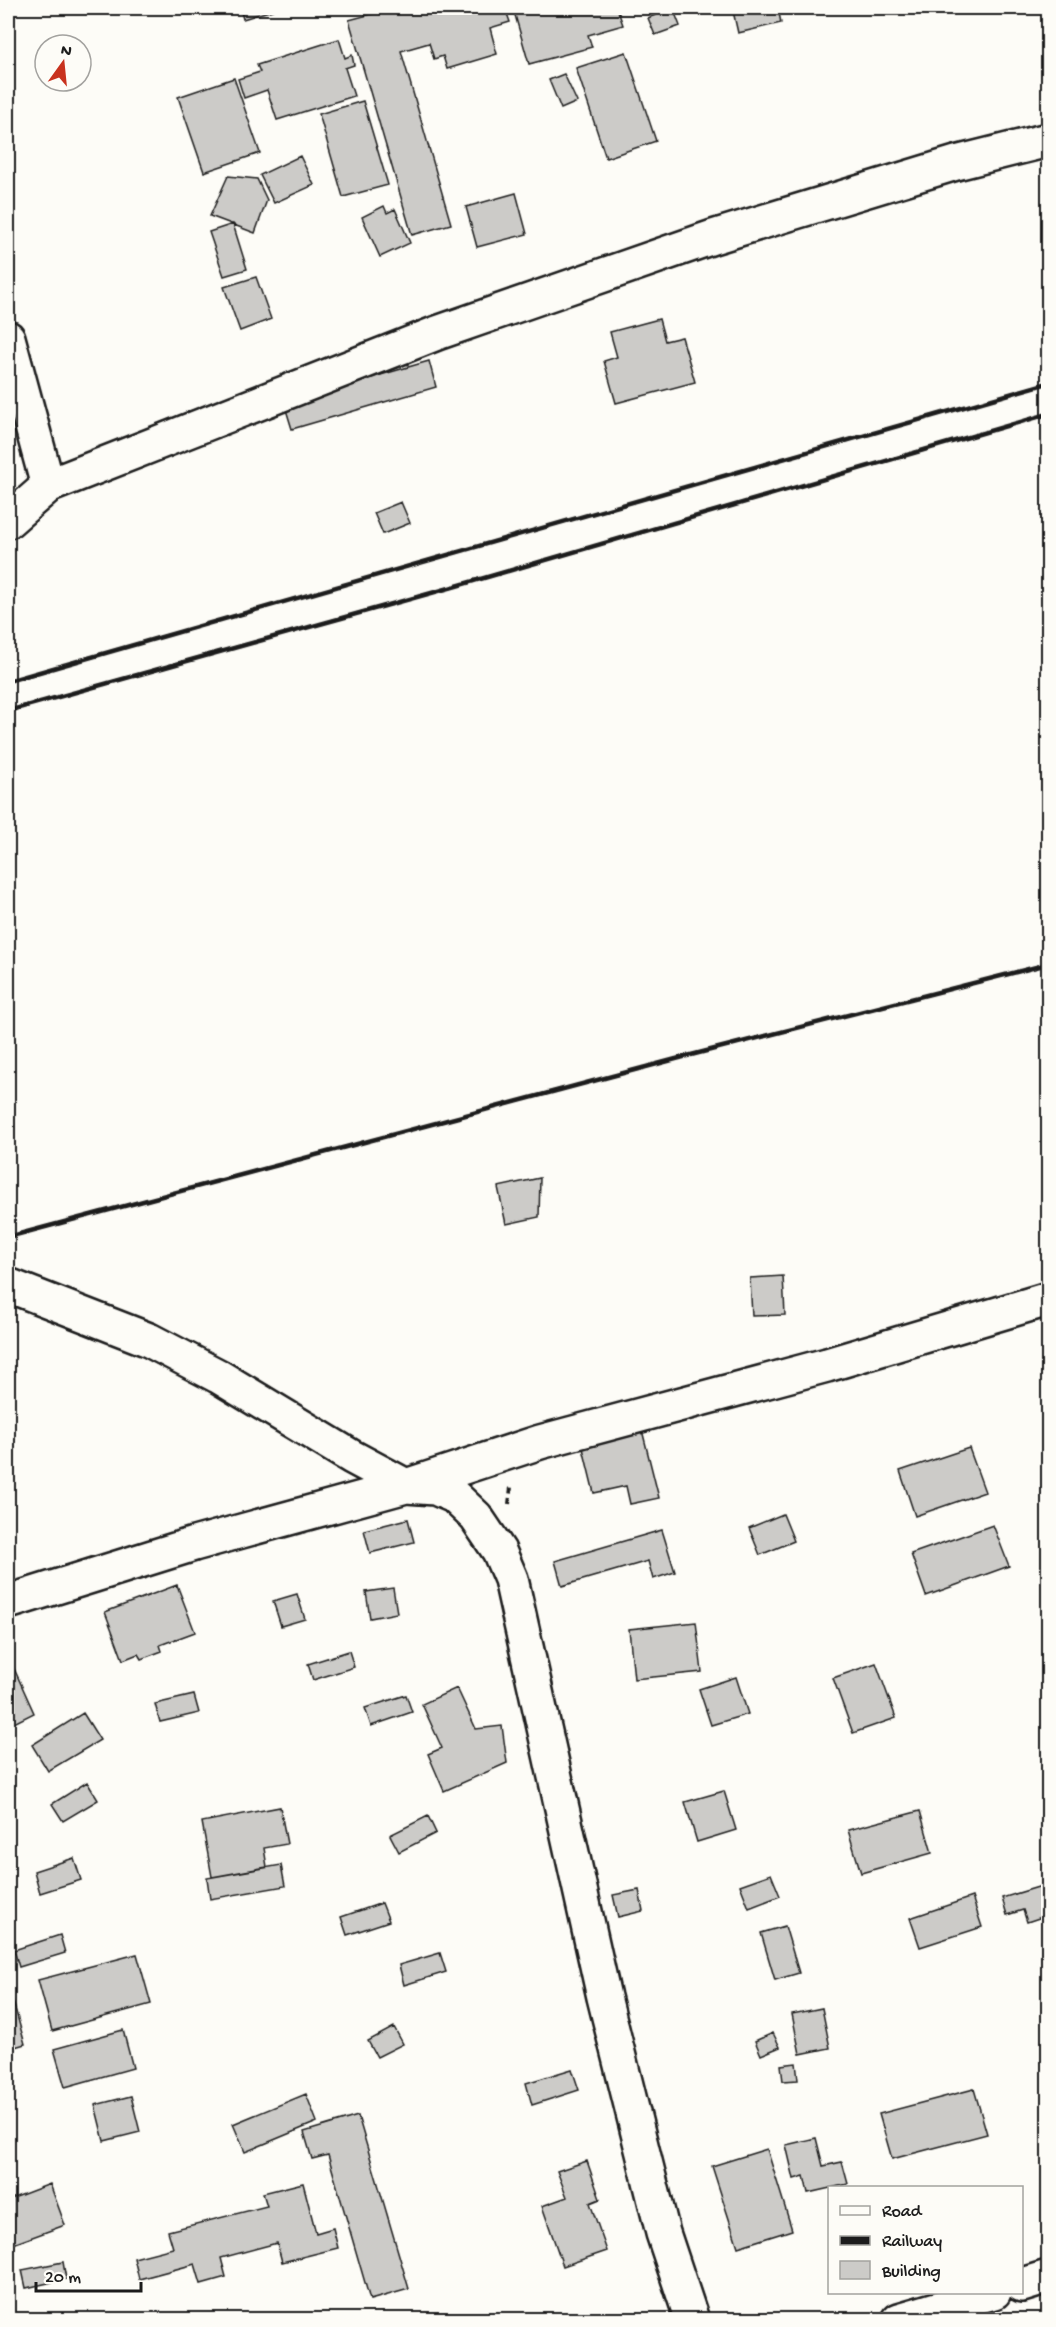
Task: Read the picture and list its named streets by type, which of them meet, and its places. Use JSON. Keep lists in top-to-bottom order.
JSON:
{
  "legend": ["Road", "Railway", "Building"],
  "scale_bar": "20 m",
  "north": "top"
}
